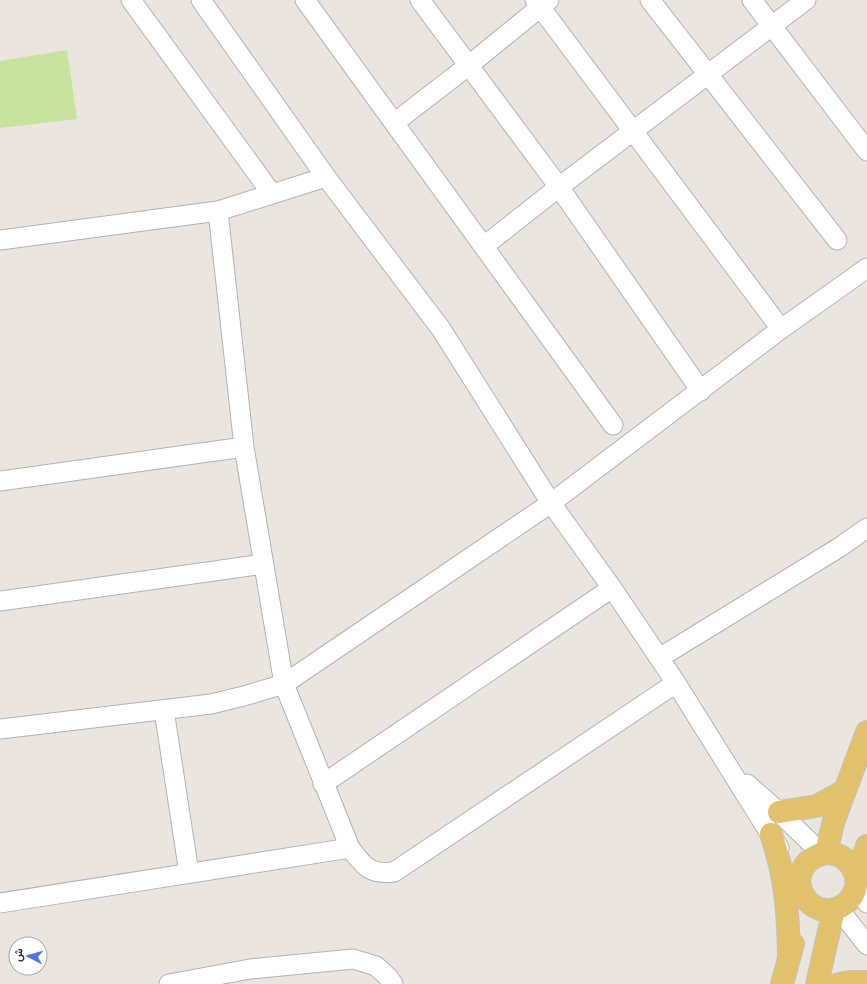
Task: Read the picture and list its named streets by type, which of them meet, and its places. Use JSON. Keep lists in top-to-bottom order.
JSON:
{
  "north": "left"
}
